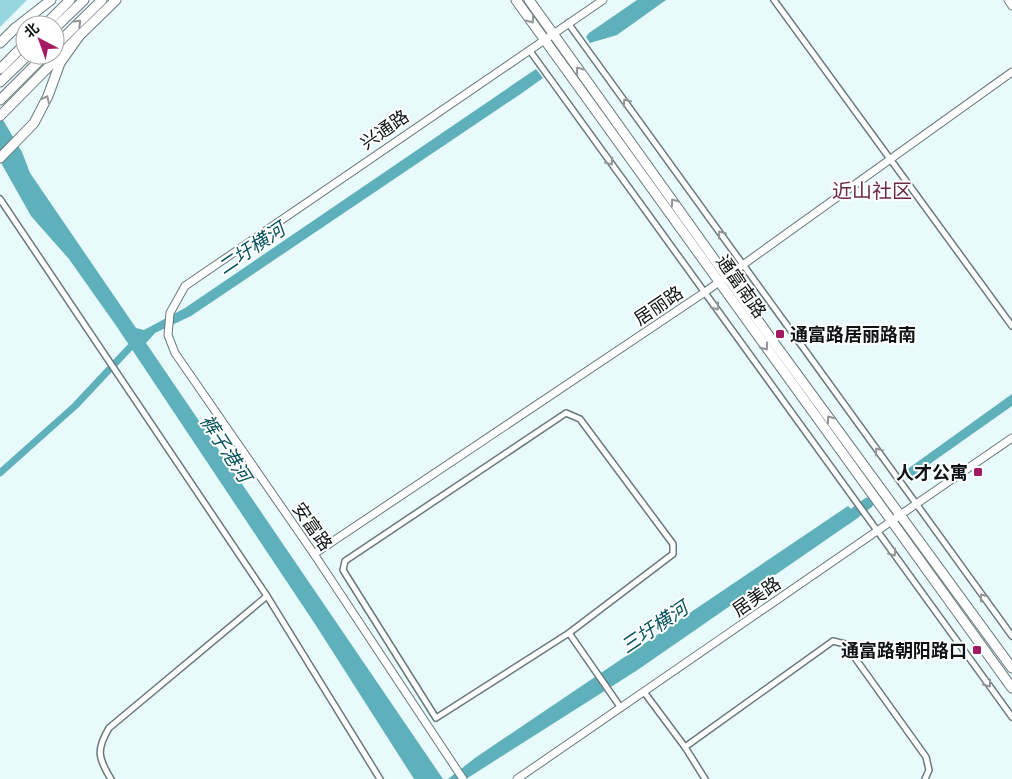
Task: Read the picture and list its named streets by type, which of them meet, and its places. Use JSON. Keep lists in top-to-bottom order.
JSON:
{
  "streets": {
    "main road": ["通富南路"],
    "street": [
      "兴通路",
      "居丽路",
      "安富路",
      "居美路"
    ]
  },
  "crossings": [
    ["兴通路", "通富南路"],
    ["兴通路", "安富路"],
    ["通富南路", "居丽路"],
    ["通富南路", "居美路"],
    ["居丽路", "安富路"]
  ],
  "districts": ["近山社区"],
  "water": ["二圩横河", "裤子港河", "三圩横河"],
  "places": {
    "transit": ["通富路居丽路南", "人才公寓", "通富路朝阳路口"]
  },
  "north": "top left"
}
